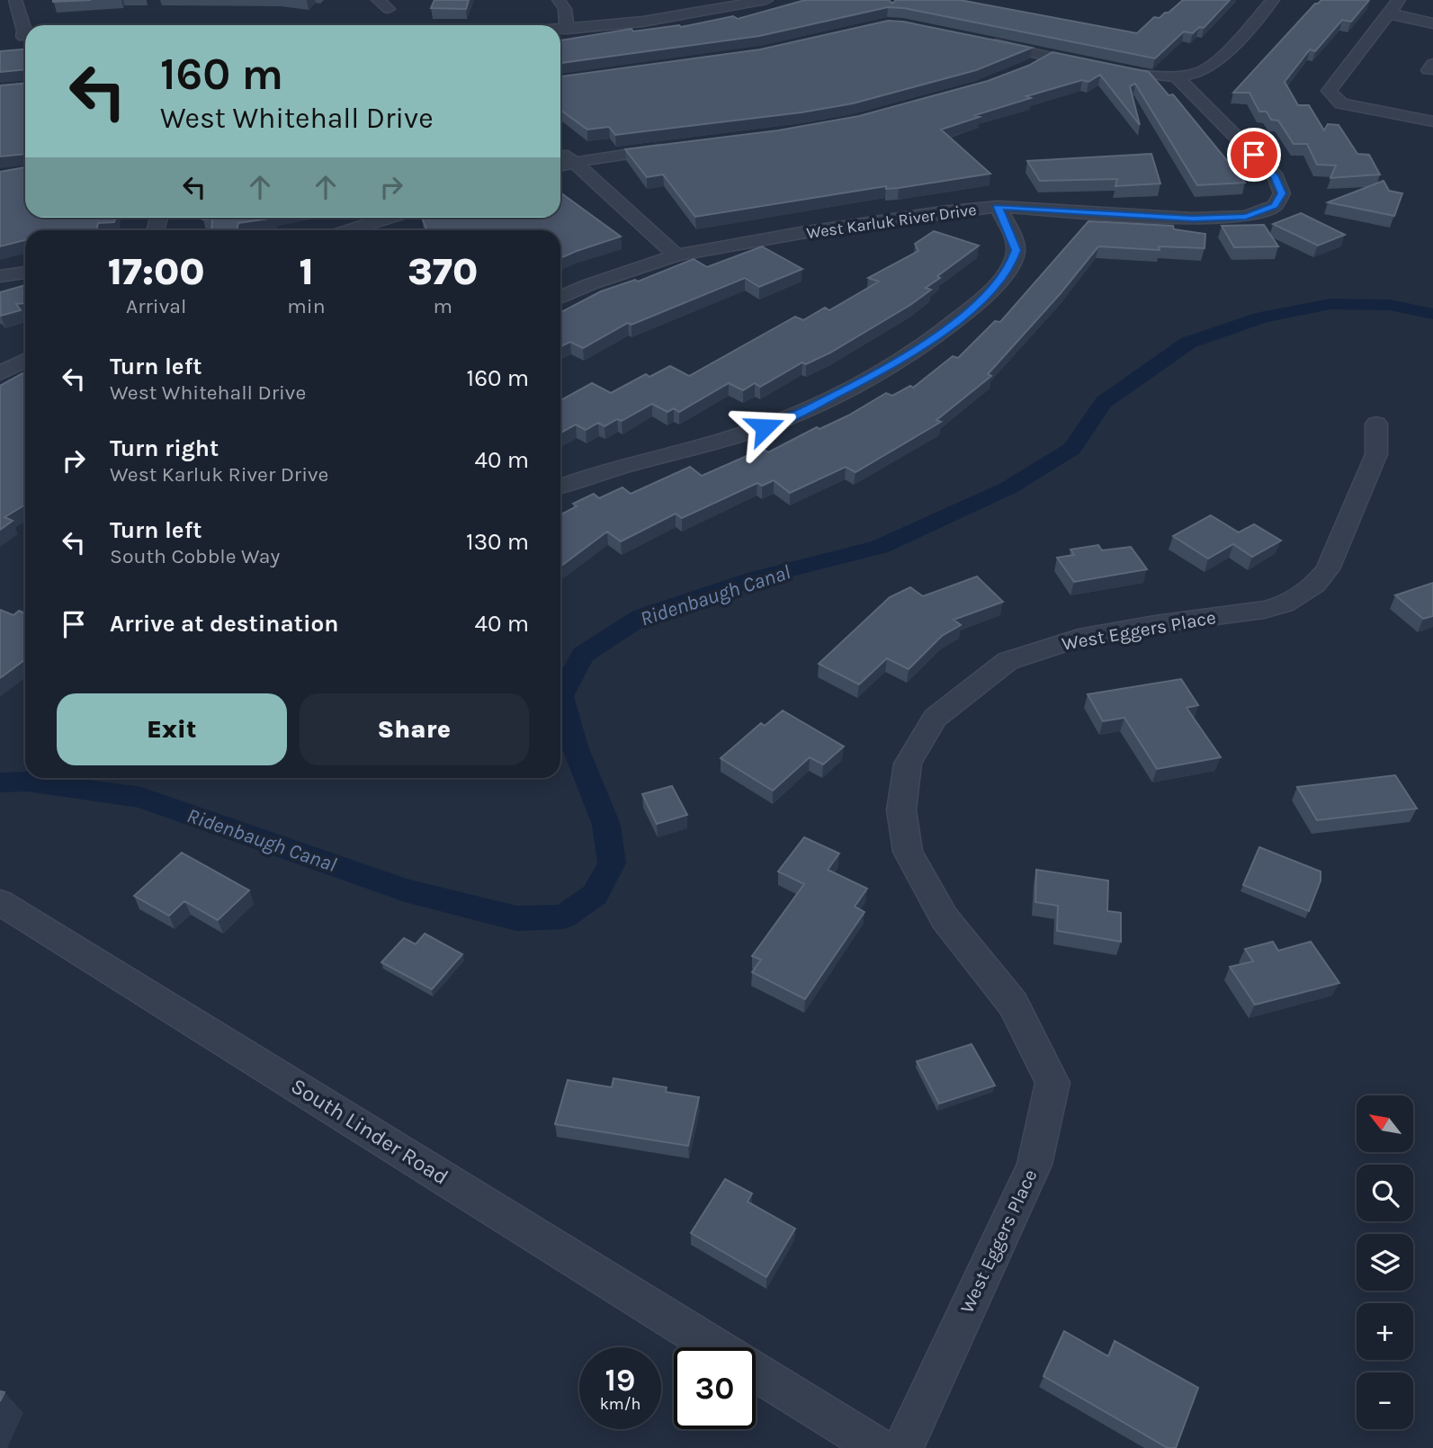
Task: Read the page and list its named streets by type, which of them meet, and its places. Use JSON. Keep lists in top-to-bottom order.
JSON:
{
  "streets": {
    "street": ["West Karluk River Drive", "West Eggers Place", "South Linder Road"]
  },
  "water": ["Ridenbaugh Canal"],
  "north": "top left",
  "page": {
    "turn": ["160 m", "West Whitehall Drive"],
    "eta": [
      "17:00",
      "Arrival",
      "1",
      "min",
      "370",
      "m"
    ],
    "list": [
      {
        "name": "Turn left",
        "note": "West Whitehall Drive",
        "value": "160 m"
      },
      {
        "name": "Turn right",
        "note": "West Karluk River Drive",
        "value": "40 m"
      },
      {
        "name": "Turn left",
        "note": "South Cobble Way",
        "value": "130 m"
      },
      {
        "name": "Arrive at destination",
        "value": "40 m"
      }
    ],
    "buttons": ["Exit", "Share"],
    "map_buttons": ["+", "−"],
    "speed": "19 km/h",
    "limit": "30"
  }
}
